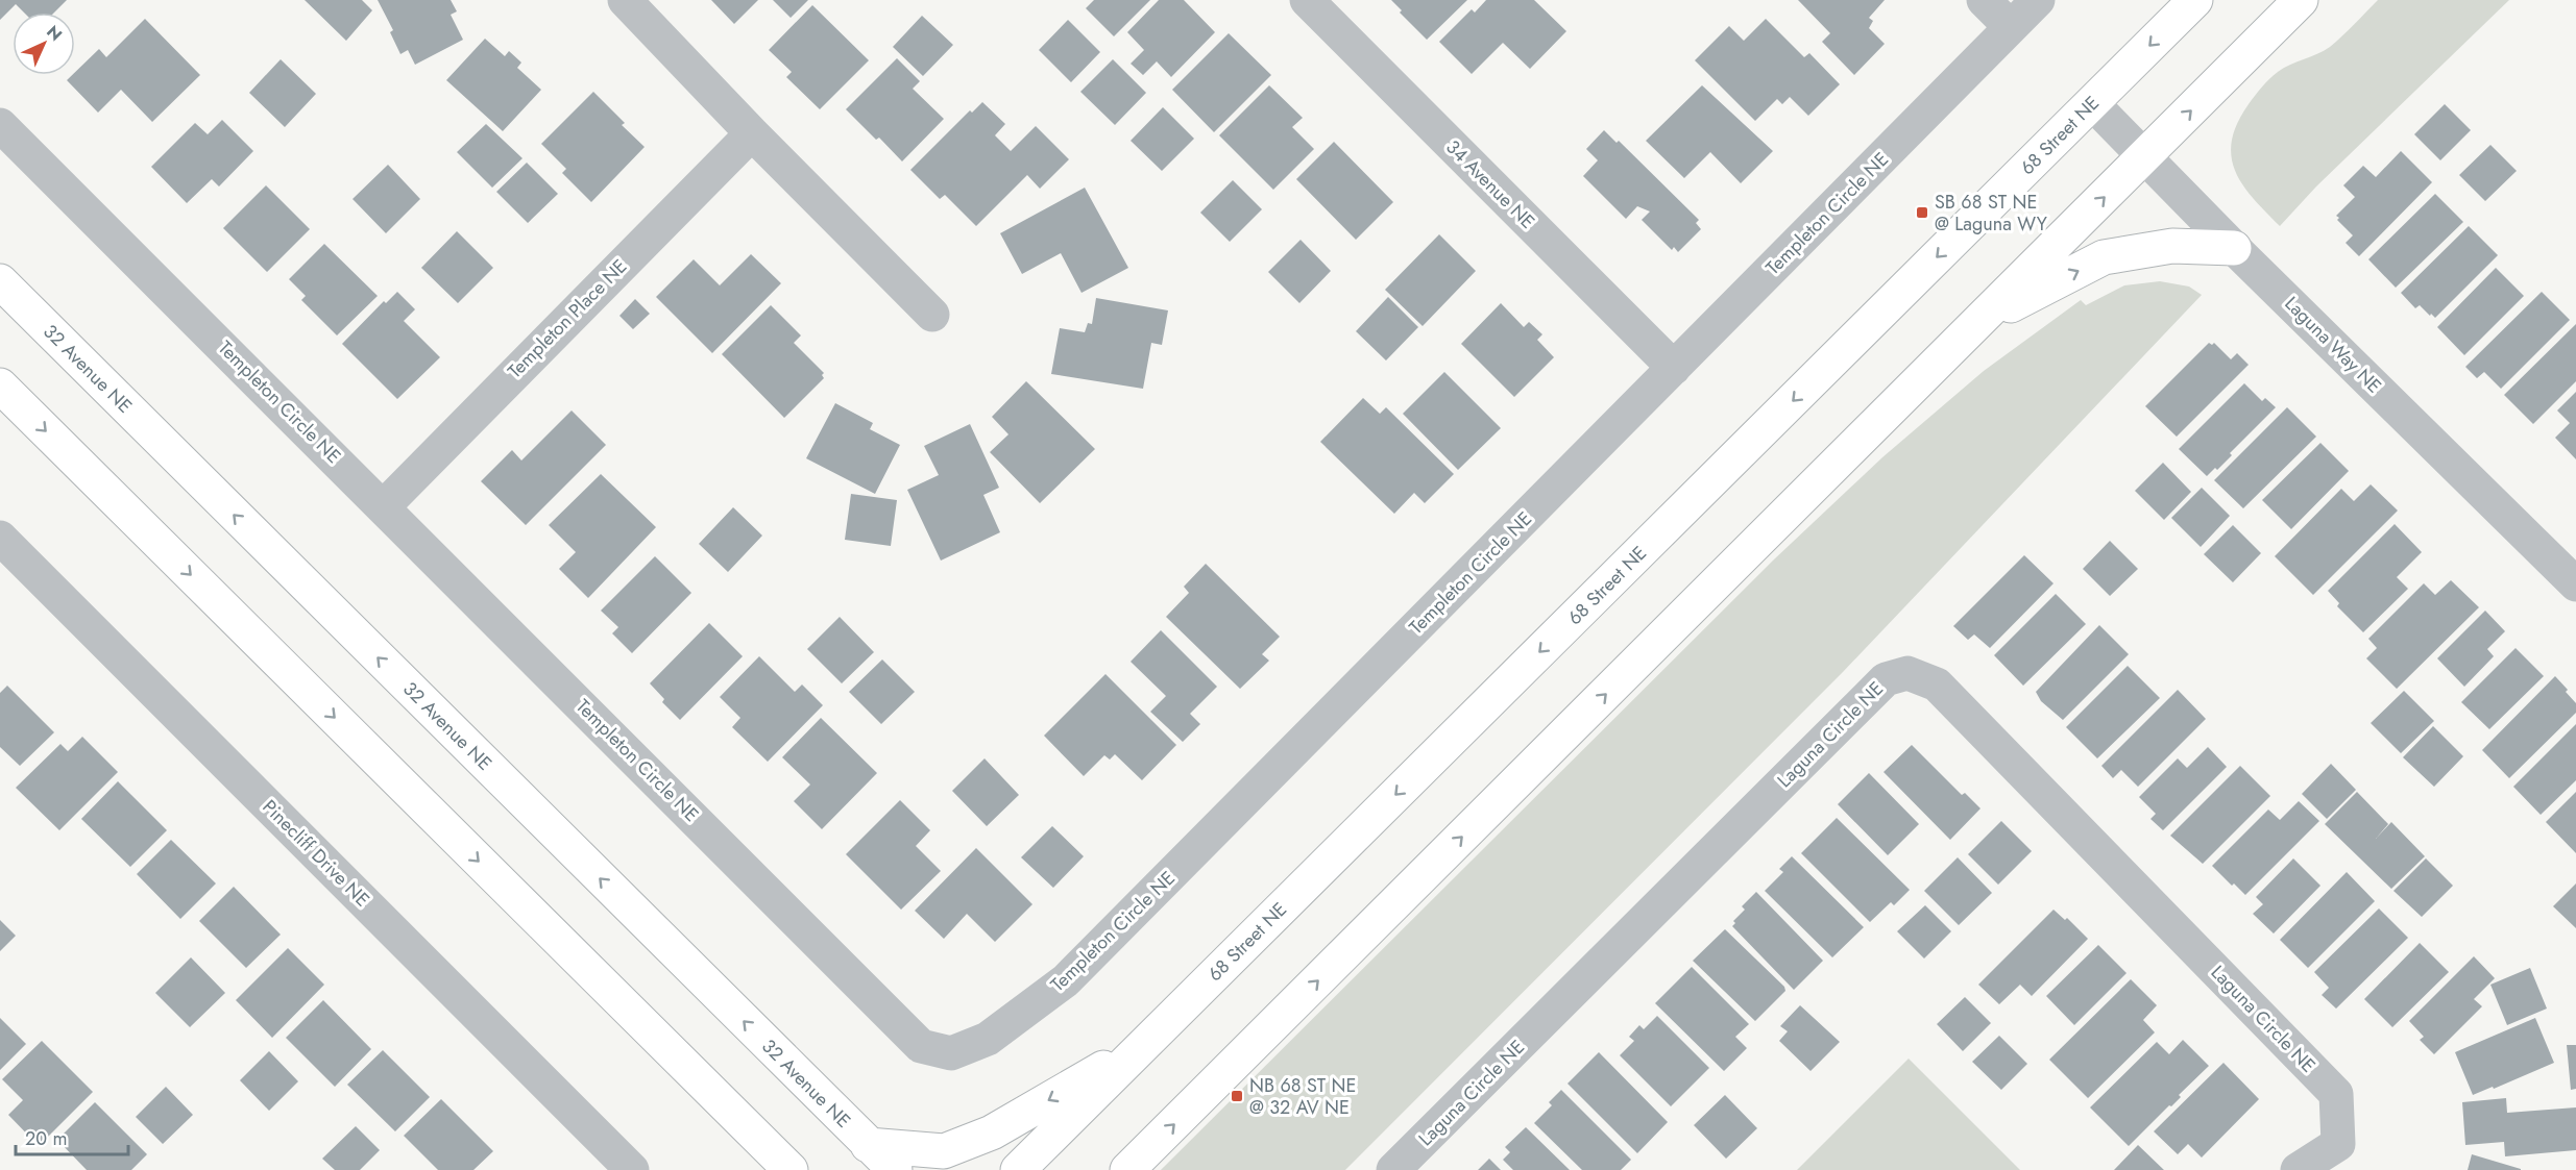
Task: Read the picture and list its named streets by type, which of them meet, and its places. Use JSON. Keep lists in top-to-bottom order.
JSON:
{
  "streets": {
    "main road": ["68 Street NE", "32 Avenue NE"],
    "street": [
      "34 Avenue NE",
      "Templeton Circle NE",
      "Templeton Place NE",
      "Laguna Way NE",
      "Laguna Circle NE",
      "Pinecliff Drive NE"
    ]
  },
  "crossings": [
    ["68 Street NE", "Laguna Way NE"],
    ["34 Avenue NE", "Templeton Circle NE"],
    ["Templeton Circle NE", "Templeton Place NE"]
  ],
  "places": {
    "transit": ["SB 68 ST NE @ Laguna WY", "NB 68 ST NE @ 32 AV NE"]
  },
  "scale_bar": "20 m",
  "north": "top right"
}
